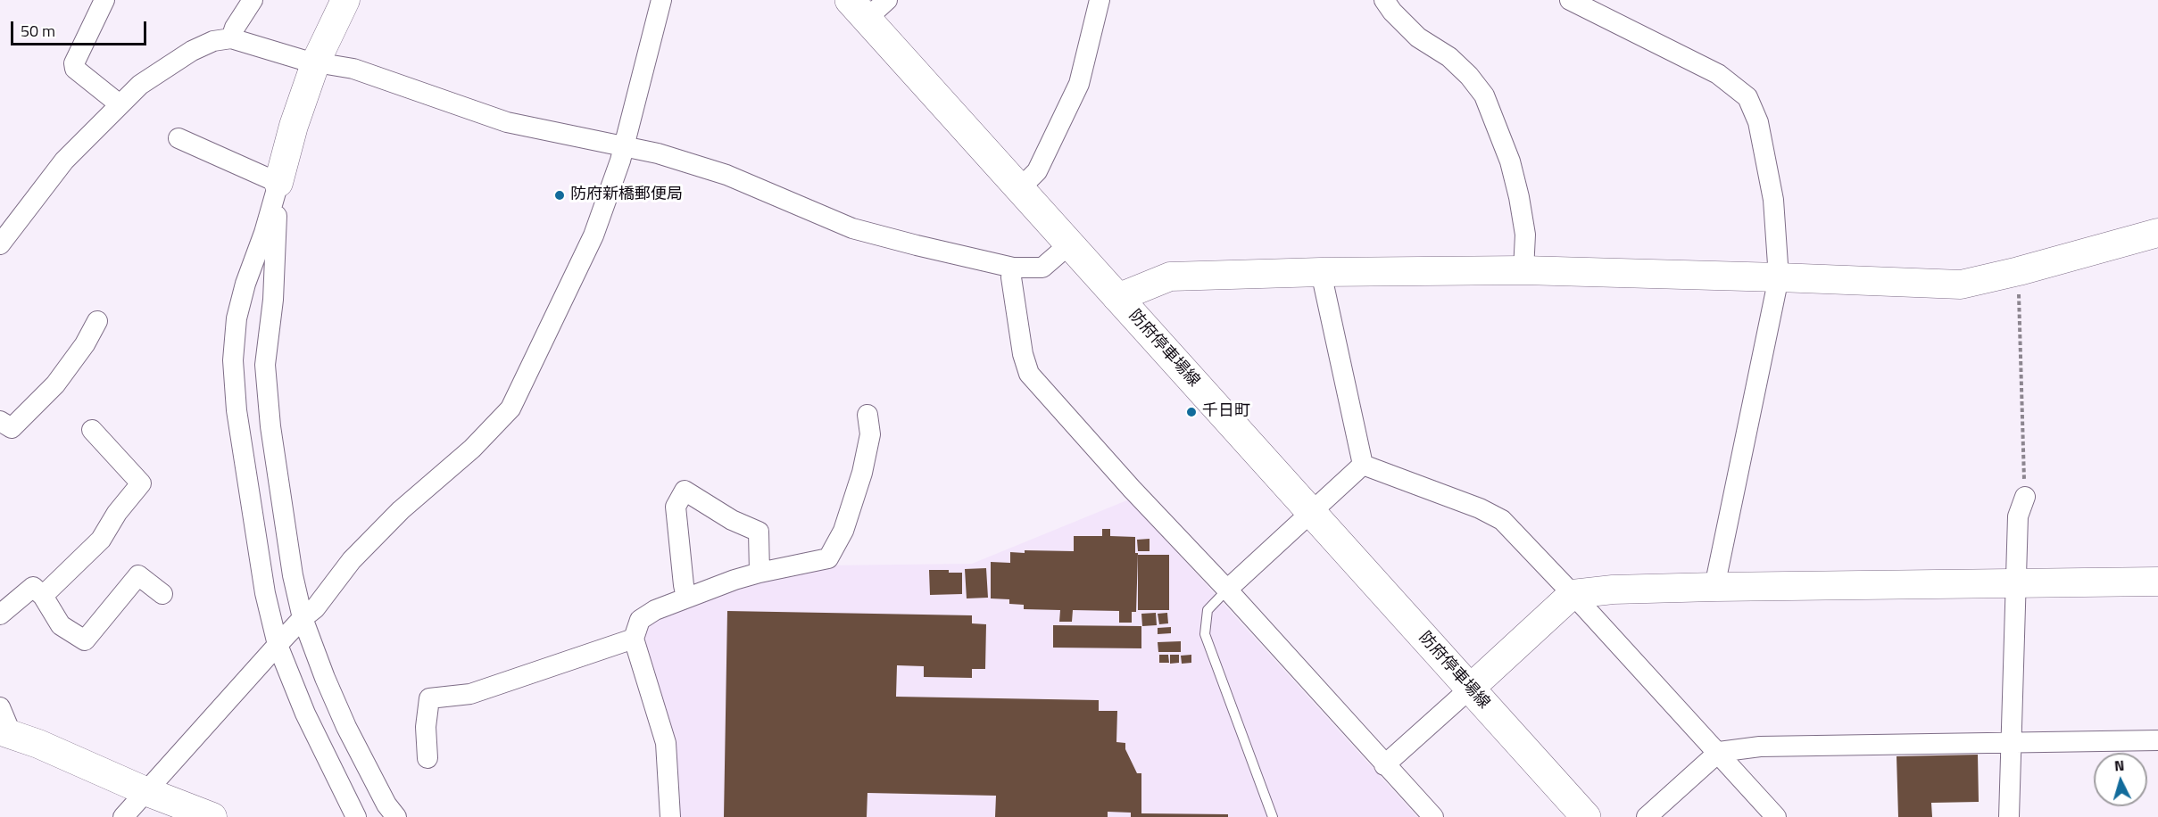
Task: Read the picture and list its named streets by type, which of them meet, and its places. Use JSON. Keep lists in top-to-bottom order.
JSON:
{
  "streets": {
    "main road": ["防府停車場線"]
  },
  "places": ["防府新橋郵便局", "千日町"],
  "scale_bar": "50 m",
  "north": "top"
}
